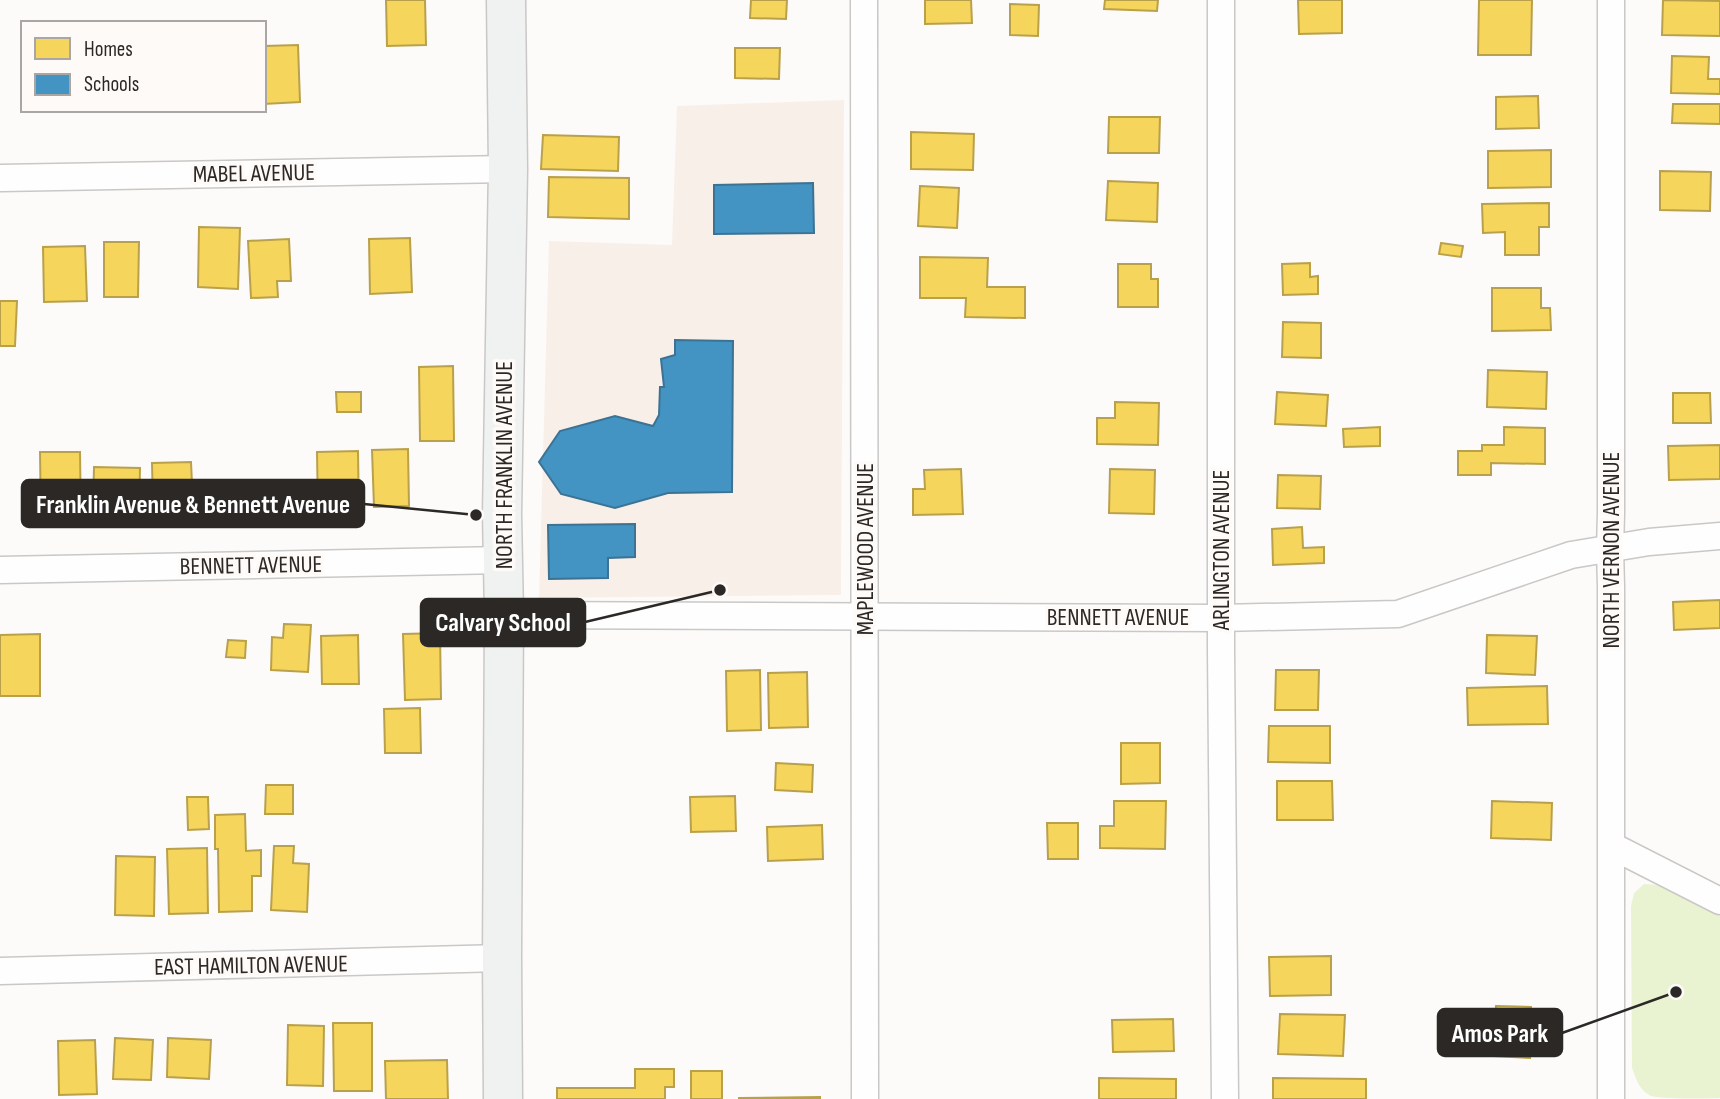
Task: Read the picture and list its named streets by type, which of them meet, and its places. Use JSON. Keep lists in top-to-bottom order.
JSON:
{
  "streets": {
    "street": [
      "MABEL AVENUE",
      "NORTH FRANKLIN AVENUE",
      "MAPLEWOOD AVENUE",
      "ARLINGTON AVENUE",
      "NORTH VERNON AVENUE",
      "BENNETT AVENUE",
      "EAST HAMILTON AVENUE"
    ]
  },
  "crossings": [
    ["MABEL AVENUE", "NORTH FRANKLIN AVENUE"],
    ["NORTH FRANKLIN AVENUE", "BENNETT AVENUE"],
    ["NORTH FRANKLIN AVENUE", "EAST HAMILTON AVENUE"],
    ["MAPLEWOOD AVENUE", "BENNETT AVENUE"],
    ["ARLINGTON AVENUE", "BENNETT AVENUE"],
    ["NORTH VERNON AVENUE", "BENNETT AVENUE"]
  ],
  "places": ["Franklin Avenue & Bennett Avenue", "Calvary School", "Amos Park"],
  "legend": ["Homes", "Schools"]
}
